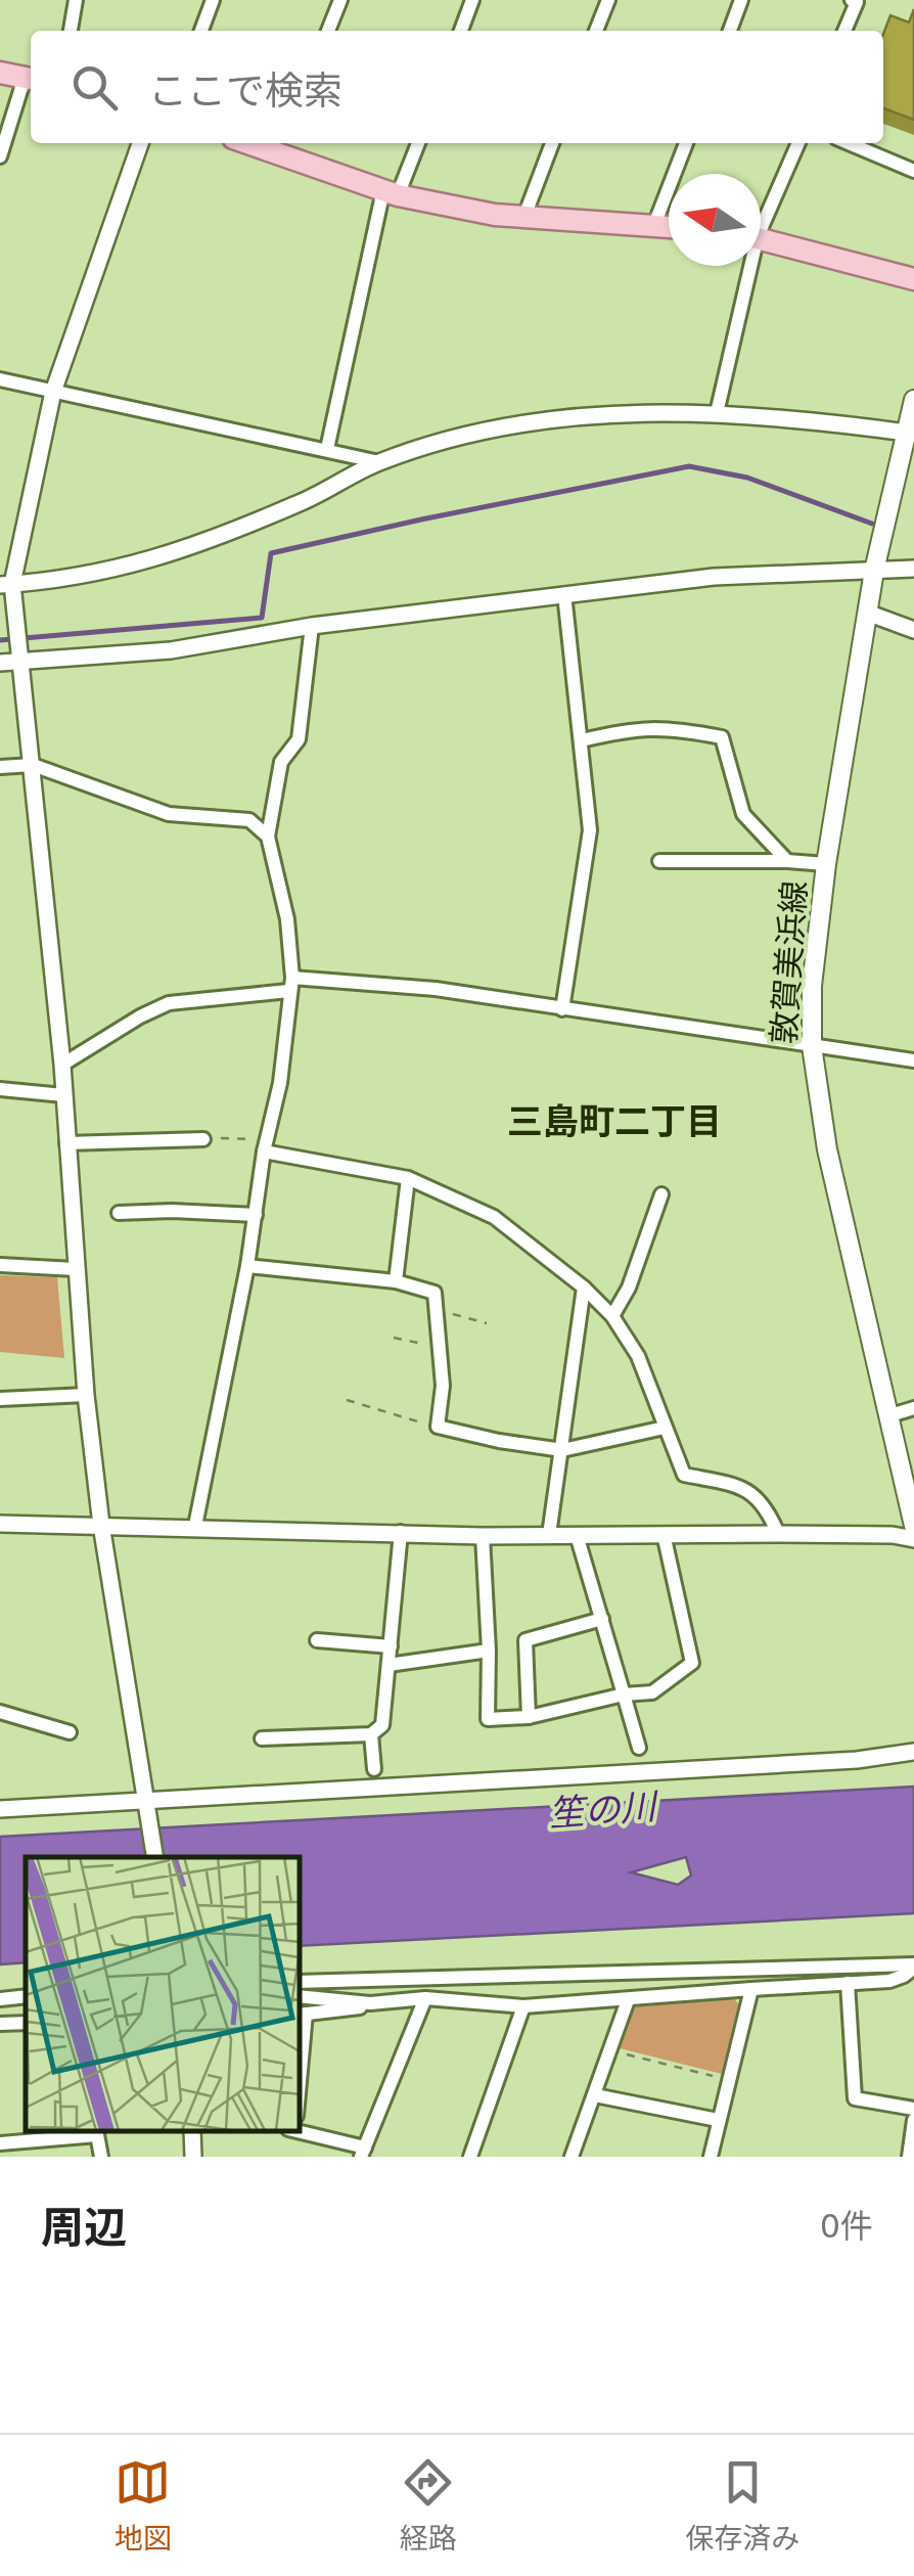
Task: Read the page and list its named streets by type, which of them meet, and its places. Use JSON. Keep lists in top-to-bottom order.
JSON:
{
  "streets": {
    "main road": ["敦賀美浜線"]
  },
  "districts": ["三島町二丁目"],
  "water": ["笙の川"],
  "north": "left",
  "page": {
    "search": "ここで検索",
    "heading": ["周辺", "0件"],
    "nav": ["地図", "経路", "保存済み"]
  }
}
